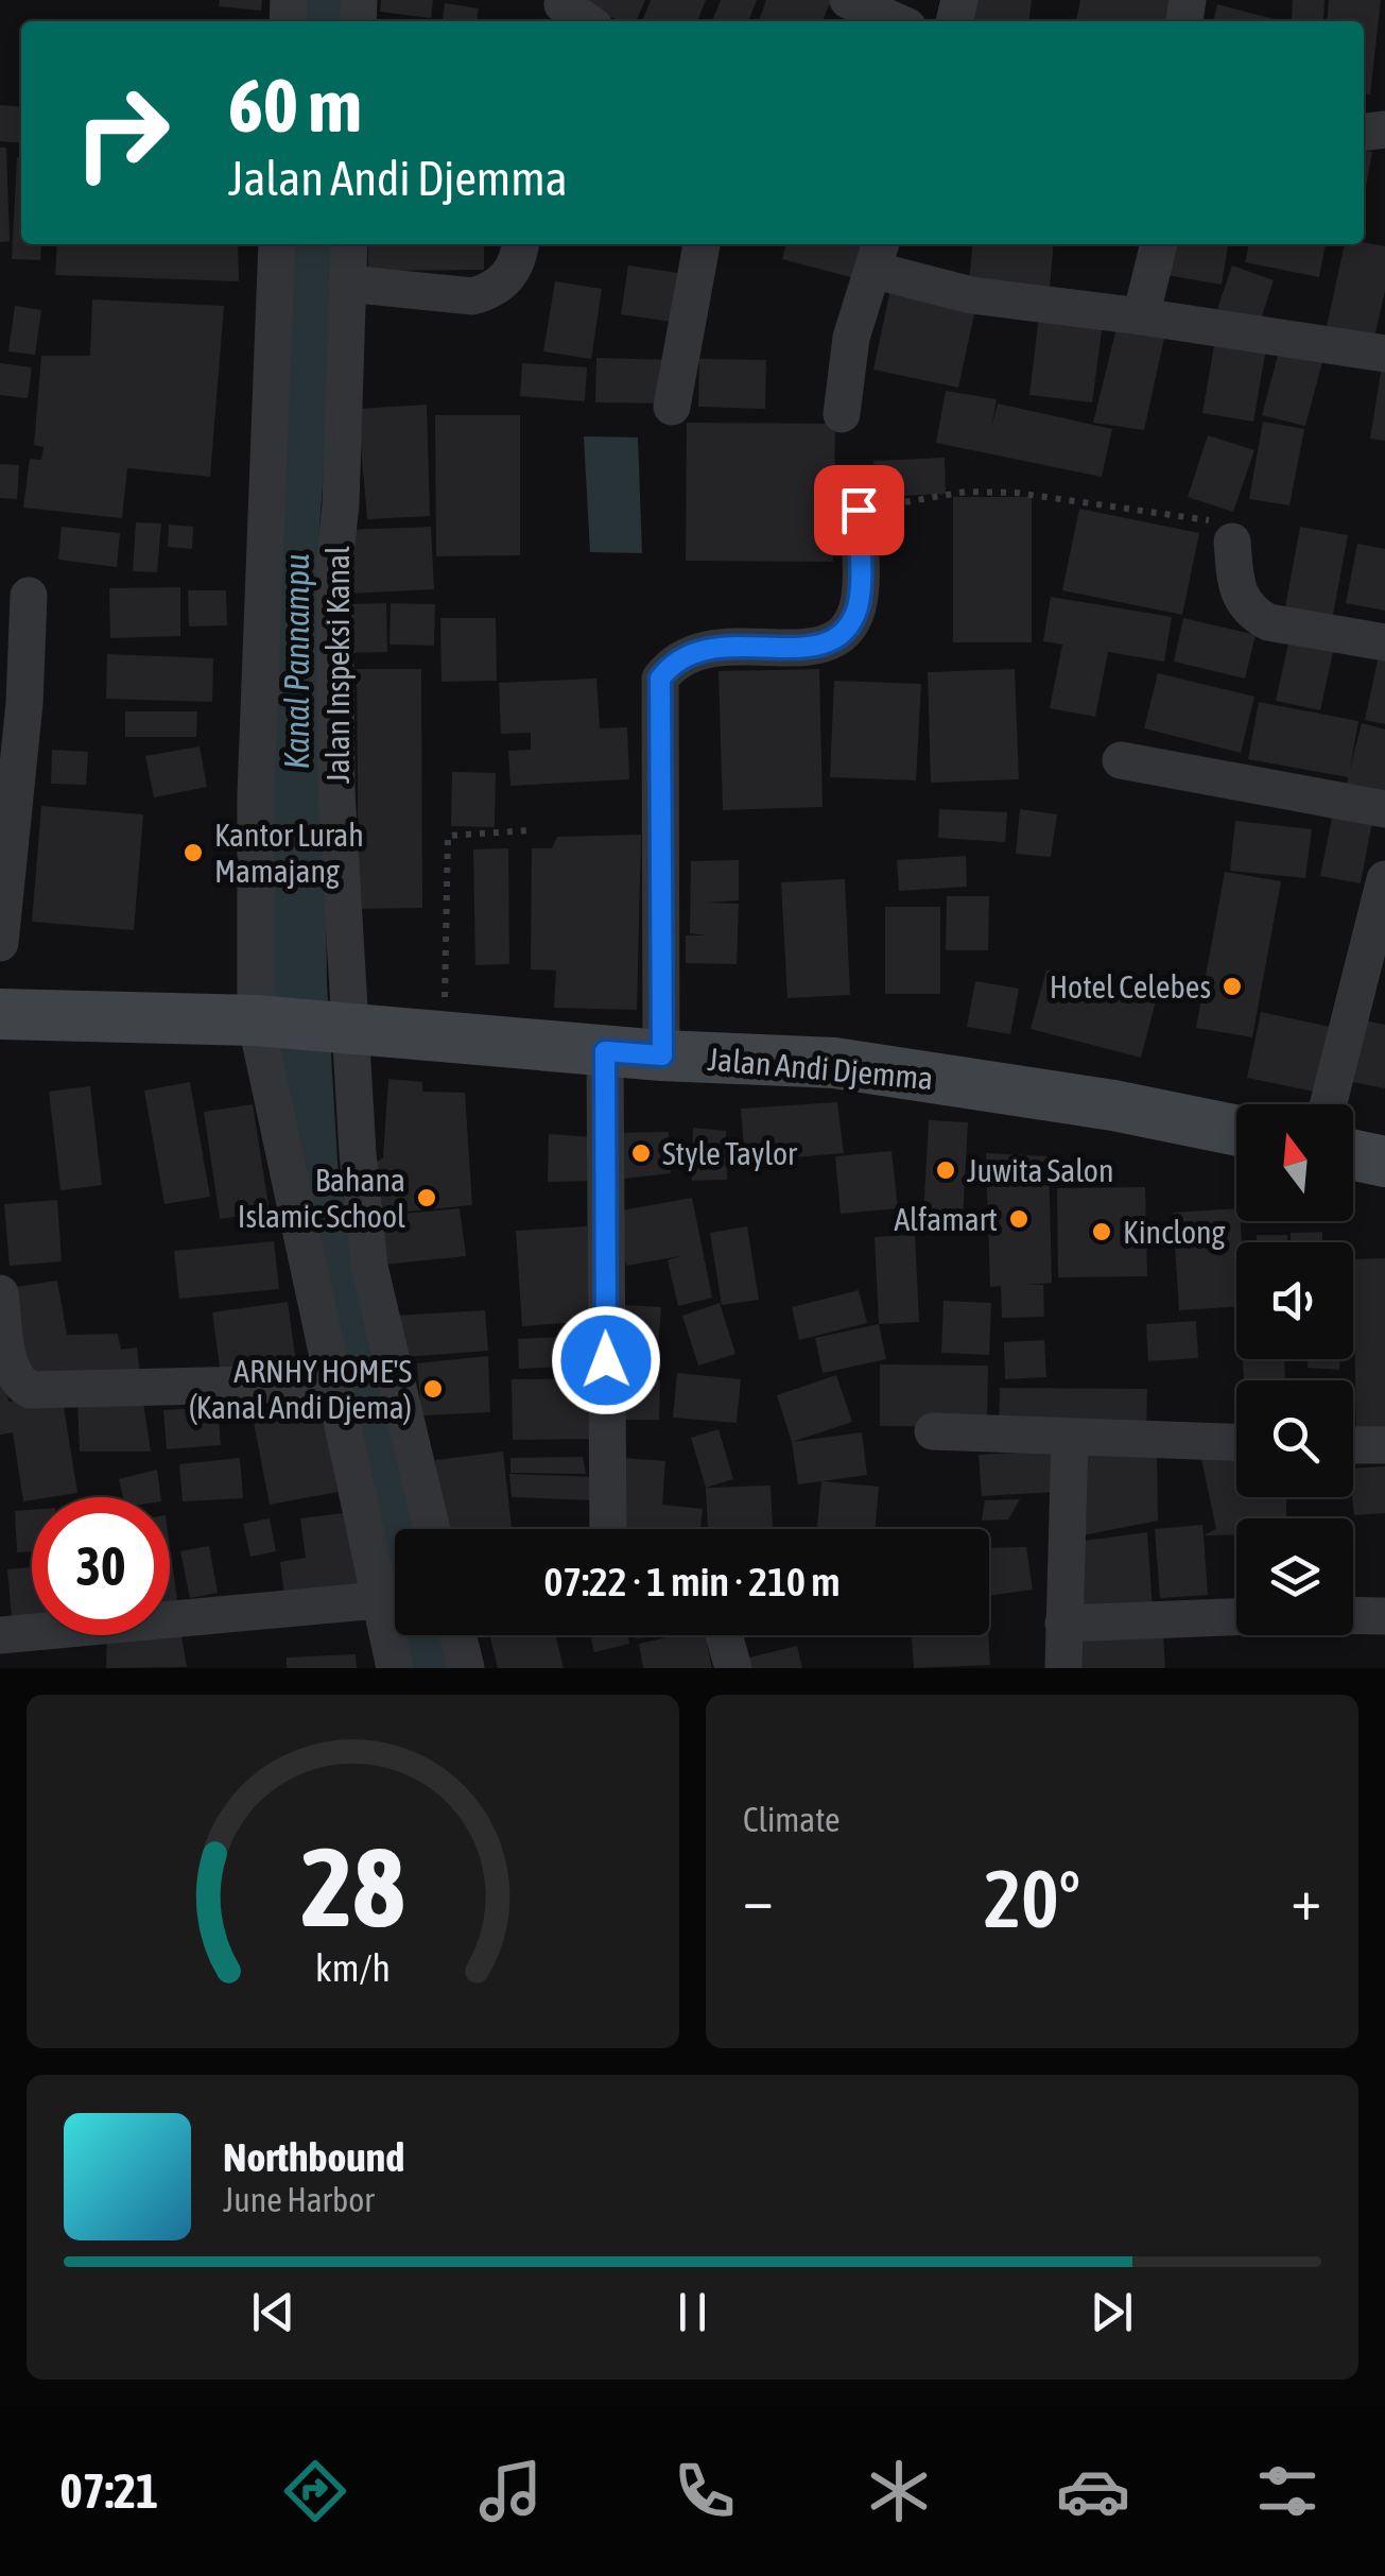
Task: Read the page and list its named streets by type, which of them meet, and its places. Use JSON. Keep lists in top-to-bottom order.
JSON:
{
  "streets": {
    "main road": ["Jalan Andi Djemma"],
    "street": ["Jalan Inspeksi Kanal"]
  },
  "crossings": [
    ["Jalan Inspeksi Kanal", "Jalan Andi Djemma"]
  ],
  "water": ["Kanal Pannampu"],
  "places": [
    "Kantor Lurah Mamajang",
    "Hotel Celebes",
    "Style Taylor",
    "Juwita Salon",
    "Bahana Islamic School",
    "Alfamart",
    "Kinclong",
    "ARNHY HOME'S (Kanal Andi Djema)"
  ],
  "north": "top",
  "page": {
    "turn": ["60 m", "Jalan Andi Djemma"],
    "limit": "30",
    "trip": "07:22 · 1 min · 210 m",
    "tile": "Climate",
    "heat": ["−", "20°", "+"],
    "song": ["Northbound", "June Harbor"],
    "tabs": "07:21",
    "gauge": ["28", "km/h"]
  }
}
